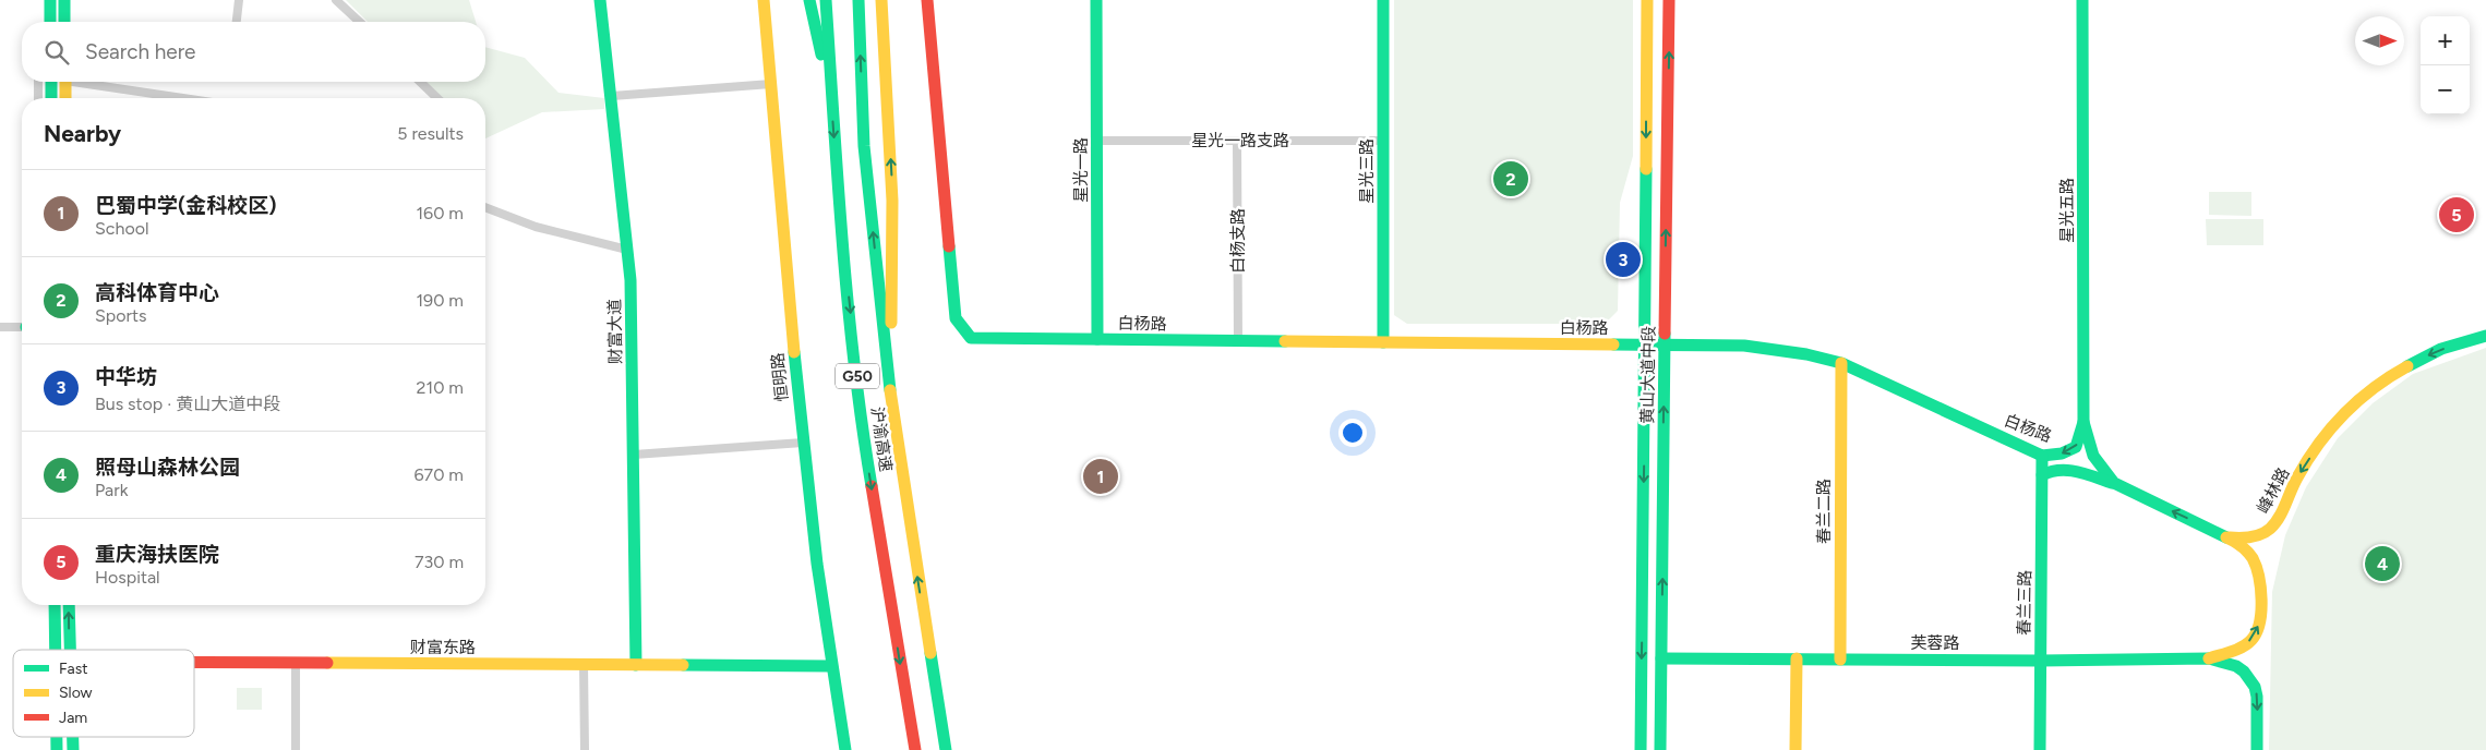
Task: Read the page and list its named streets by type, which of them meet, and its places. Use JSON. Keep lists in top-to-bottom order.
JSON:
{
  "streets": {
    "main road": [
      "星光一路",
      "星光三路",
      "星光五路",
      "白杨路",
      "财富大道",
      "黄山大道中段",
      "G50",
      "恒明路",
      "沪渝高速",
      "峰林路",
      "春兰二路",
      "春兰三路",
      "芙蓉路",
      "财富东路"
    ],
    "street": ["星光一路支路", "白杨支路"]
  },
  "crossings": [
    ["星光一路支路", "星光一路"],
    ["星光一路支路", "星光三路"],
    ["星光一路支路", "白杨支路"],
    ["星光一路", "白杨路"],
    ["星光三路", "白杨路"],
    ["星光五路", "白杨路"],
    ["白杨支路", "白杨路"],
    ["白杨路", "黄山大道中段"],
    ["白杨路", "峰林路"],
    ["白杨路", "春兰二路"],
    ["白杨路", "春兰三路"],
    ["财富大道", "财富东路"],
    ["黄山大道中段", "芙蓉路"],
    ["恒明路", "财富东路"],
    ["春兰二路", "芙蓉路"],
    ["春兰三路", "芙蓉路"]
  ],
  "one_way": ["峰林路"],
  "legend": ["Fast", "Slow", "Jam"],
  "north": "right",
  "page": {
    "map_buttons": ["+", "−"],
    "search": "Search here",
    "heading": ["Nearby", "5 results"],
    "pins": [
      "2",
      "5",
      "3",
      "1",
      "4"
    ],
    "list": [
      {
        "mark": "1",
        "name": "巴蜀中学(金科校区)",
        "note": "School",
        "value": "160 m"
      },
      {
        "mark": "2",
        "name": "高科体育中心",
        "note": "Sports",
        "value": "190 m"
      },
      {
        "mark": "3",
        "name": "中华坊",
        "note": "Bus stop · 黄山大道中段",
        "value": "210 m"
      },
      {
        "mark": "4",
        "name": "照母山森林公园",
        "note": "Park",
        "value": "670 m"
      },
      {
        "mark": "5",
        "name": "重庆海扶医院",
        "note": "Hospital",
        "value": "730 m"
      }
    ]
  }
}
